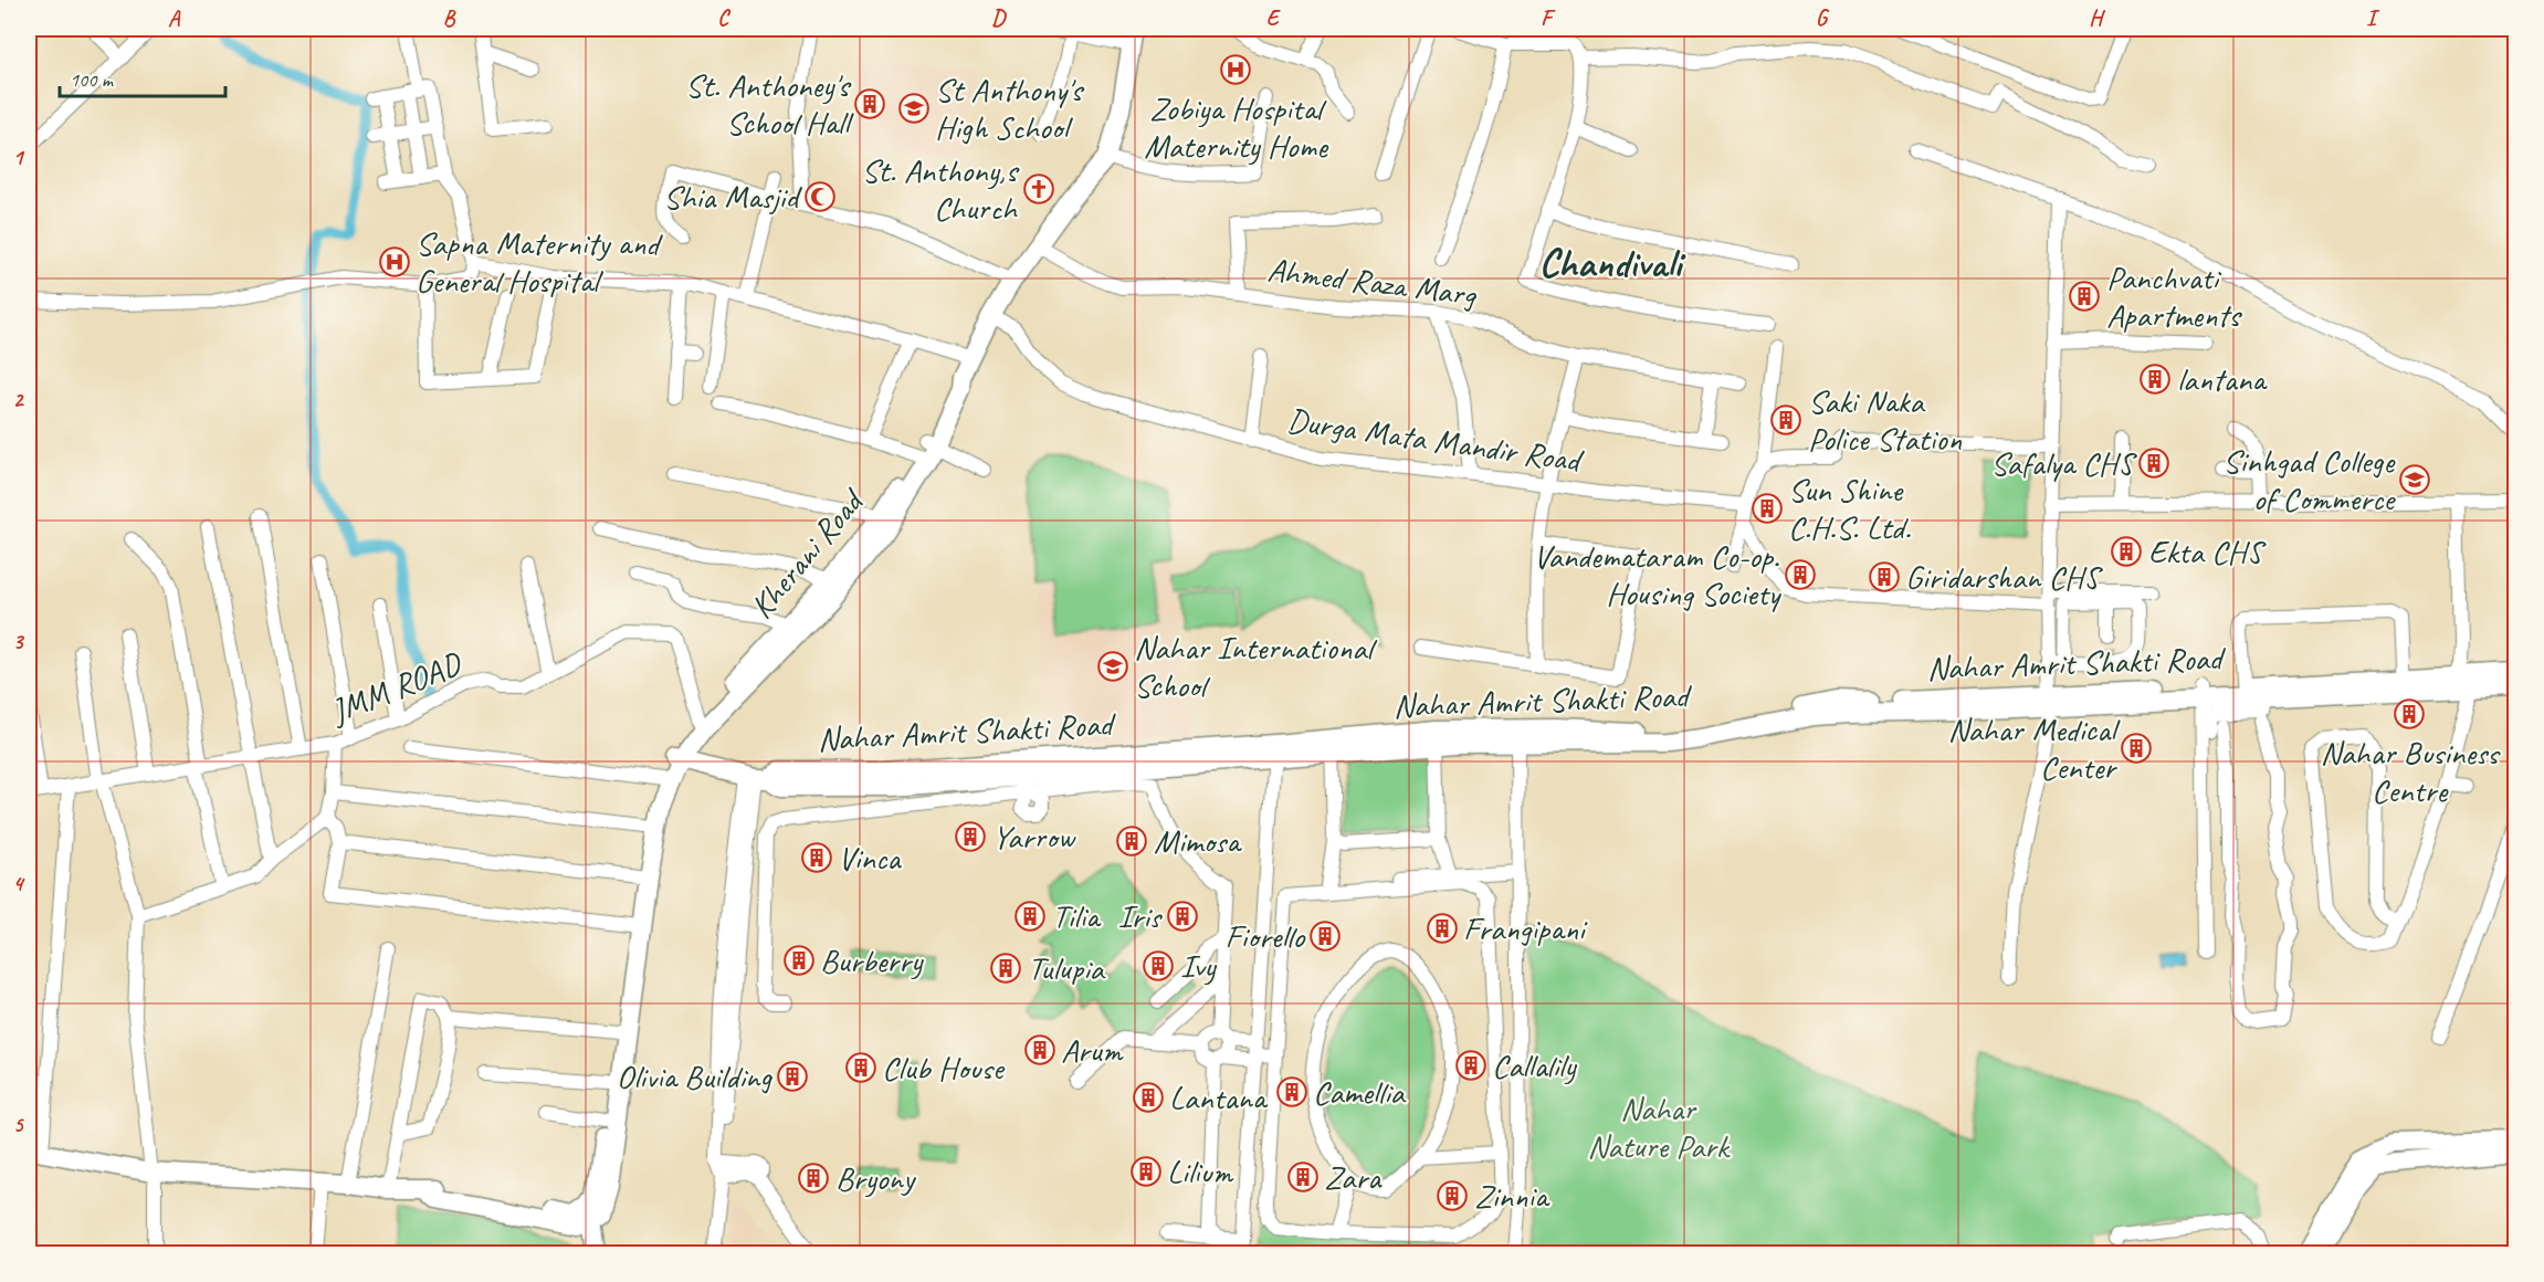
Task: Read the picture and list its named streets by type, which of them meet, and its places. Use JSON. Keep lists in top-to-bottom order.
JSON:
{
  "streets": {
    "street": [
      "Ahmed Raza Marg",
      "Durga Mata Mandir Road",
      "Kherani Road",
      "Nahar Amrit Shakti Road",
      "JMM ROAD"
    ]
  },
  "crossings": [
    ["Ahmed Raza Marg", "Kherani Road"],
    ["Durga Mata Mandir Road", "Kherani Road"],
    ["Kherani Road", "JMM ROAD"]
  ],
  "districts": ["Chandivali"],
  "parks": ["Nahar Nature Park"],
  "places": {
    "hospital": ["Zobiya Hospital Maternity Home", "Sapna Maternity and General Hospital"],
    "building": [
      "St. Anthoney's School Hall",
      "Panchvati Apartments",
      "lantana",
      "Saki Naka Police Station",
      "Safalya CHS",
      "Sun Shine C.H.S. Ltd.",
      "Ekta CHS",
      "Vandemataram Co-op. Housing Society",
      "Giridarshan CHS",
      "Nahar Business Centre",
      "Nahar Medical Center",
      "Yarrow",
      "Mimosa",
      "Vinca",
      "Tilia",
      "Iris",
      "Frangipani",
      "Fiorello",
      "Burberry",
      "Ivy",
      "Tulupia",
      "Arum",
      "Callalily",
      "Club House",
      "Olivia Building",
      "Camellia",
      "Lantana",
      "Lilium",
      "Zara",
      "Bryony",
      "Zinnia"
    ],
    "school or university": ["St Anthony's High School", "Sinhgad College of Commerce", "Nahar International School"],
    "church": ["St. Anthony,s Church"],
    "mosque": ["Shia Masjid"]
  },
  "scale_bar": "100 m",
  "grid": {
    "columns": [
      "A",
      "B",
      "C",
      "D",
      "E",
      "F",
      "G",
      "H",
      "I"
    ],
    "rows": [
      "1",
      "2",
      "3",
      "4",
      "5"
    ]
  }
}
